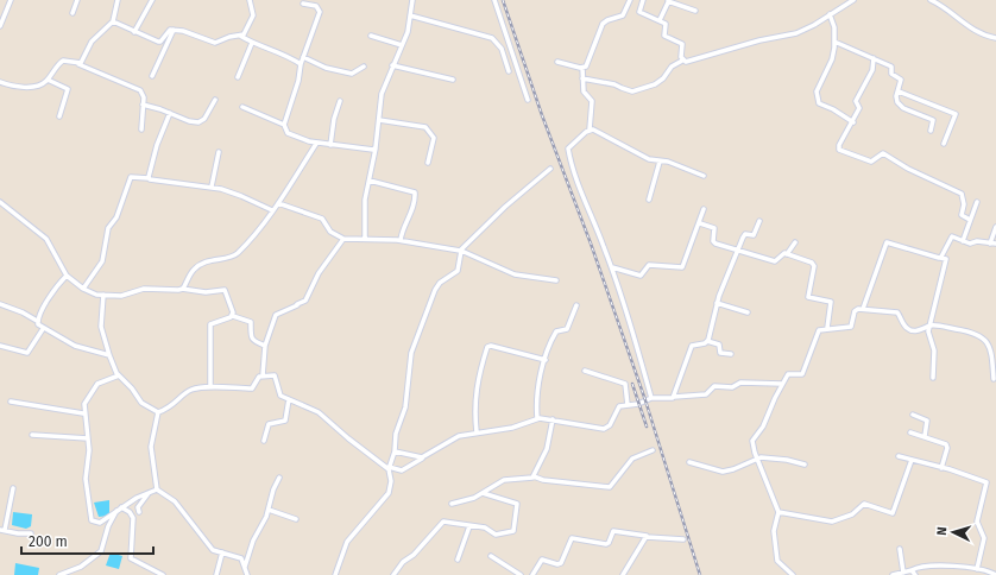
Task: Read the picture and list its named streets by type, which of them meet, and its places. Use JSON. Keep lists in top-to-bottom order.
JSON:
{
  "scale_bar": "200 m",
  "north": "left"
}
